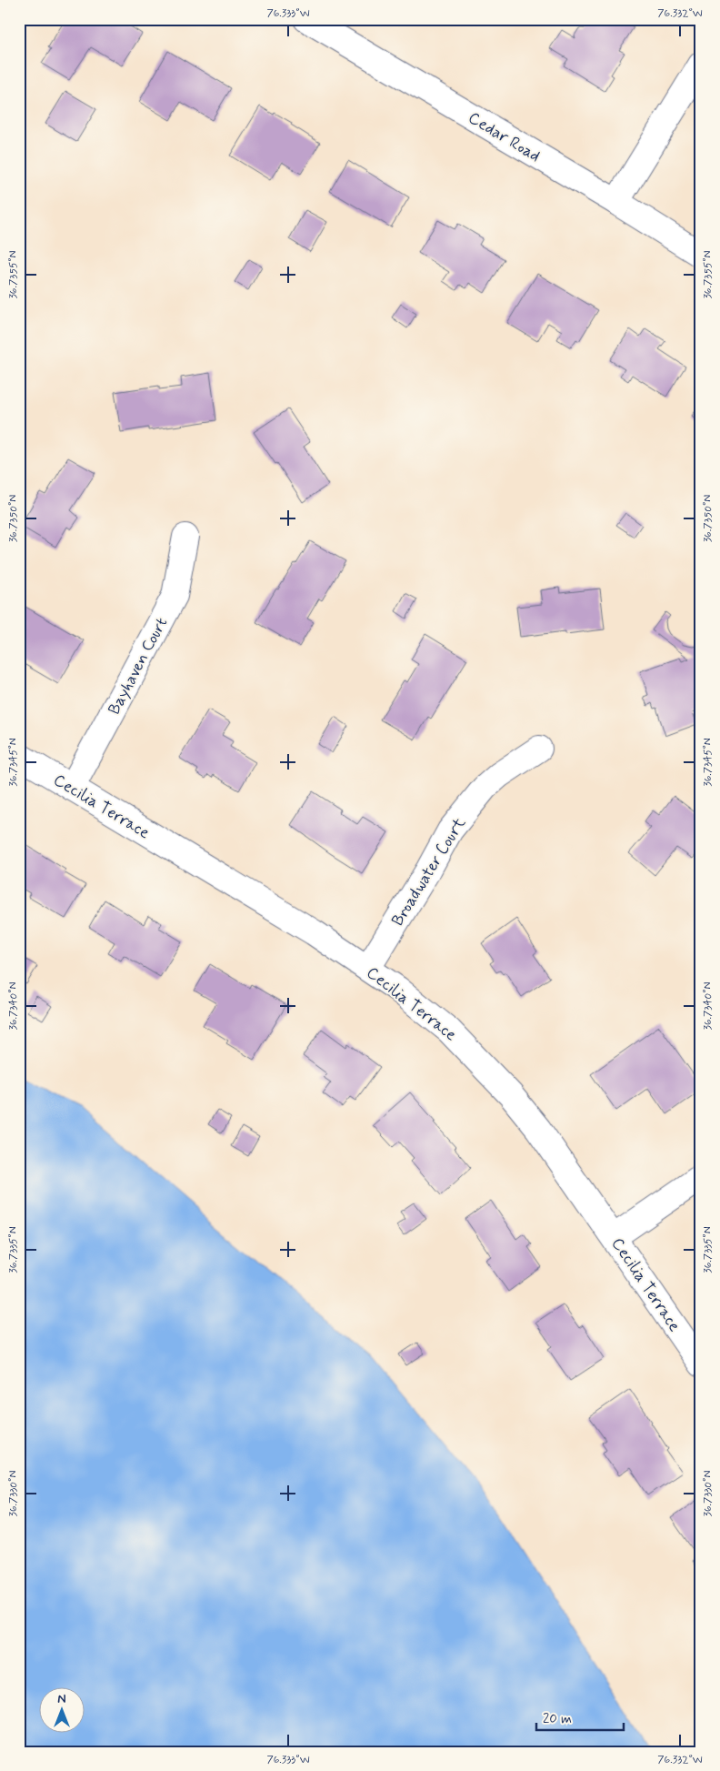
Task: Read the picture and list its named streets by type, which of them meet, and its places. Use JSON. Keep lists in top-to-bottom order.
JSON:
{
  "streets": {
    "street": [
      "Cedar Road",
      "Bayhaven Court",
      "Cecilia Terrace",
      "Broadwater Court"
    ]
  },
  "crossings": [
    ["Bayhaven Court", "Cecilia Terrace"],
    ["Cecilia Terrace", "Broadwater Court"]
  ],
  "scale_bar": "20 m",
  "north": "top",
  "coordinates": [
    "76.333°W",
    "76.332°W",
    "36.7355°N",
    "36.7350°N",
    "36.7345°N",
    "36.7340°N",
    "36.7335°N",
    "36.7330°N"
  ]
}
